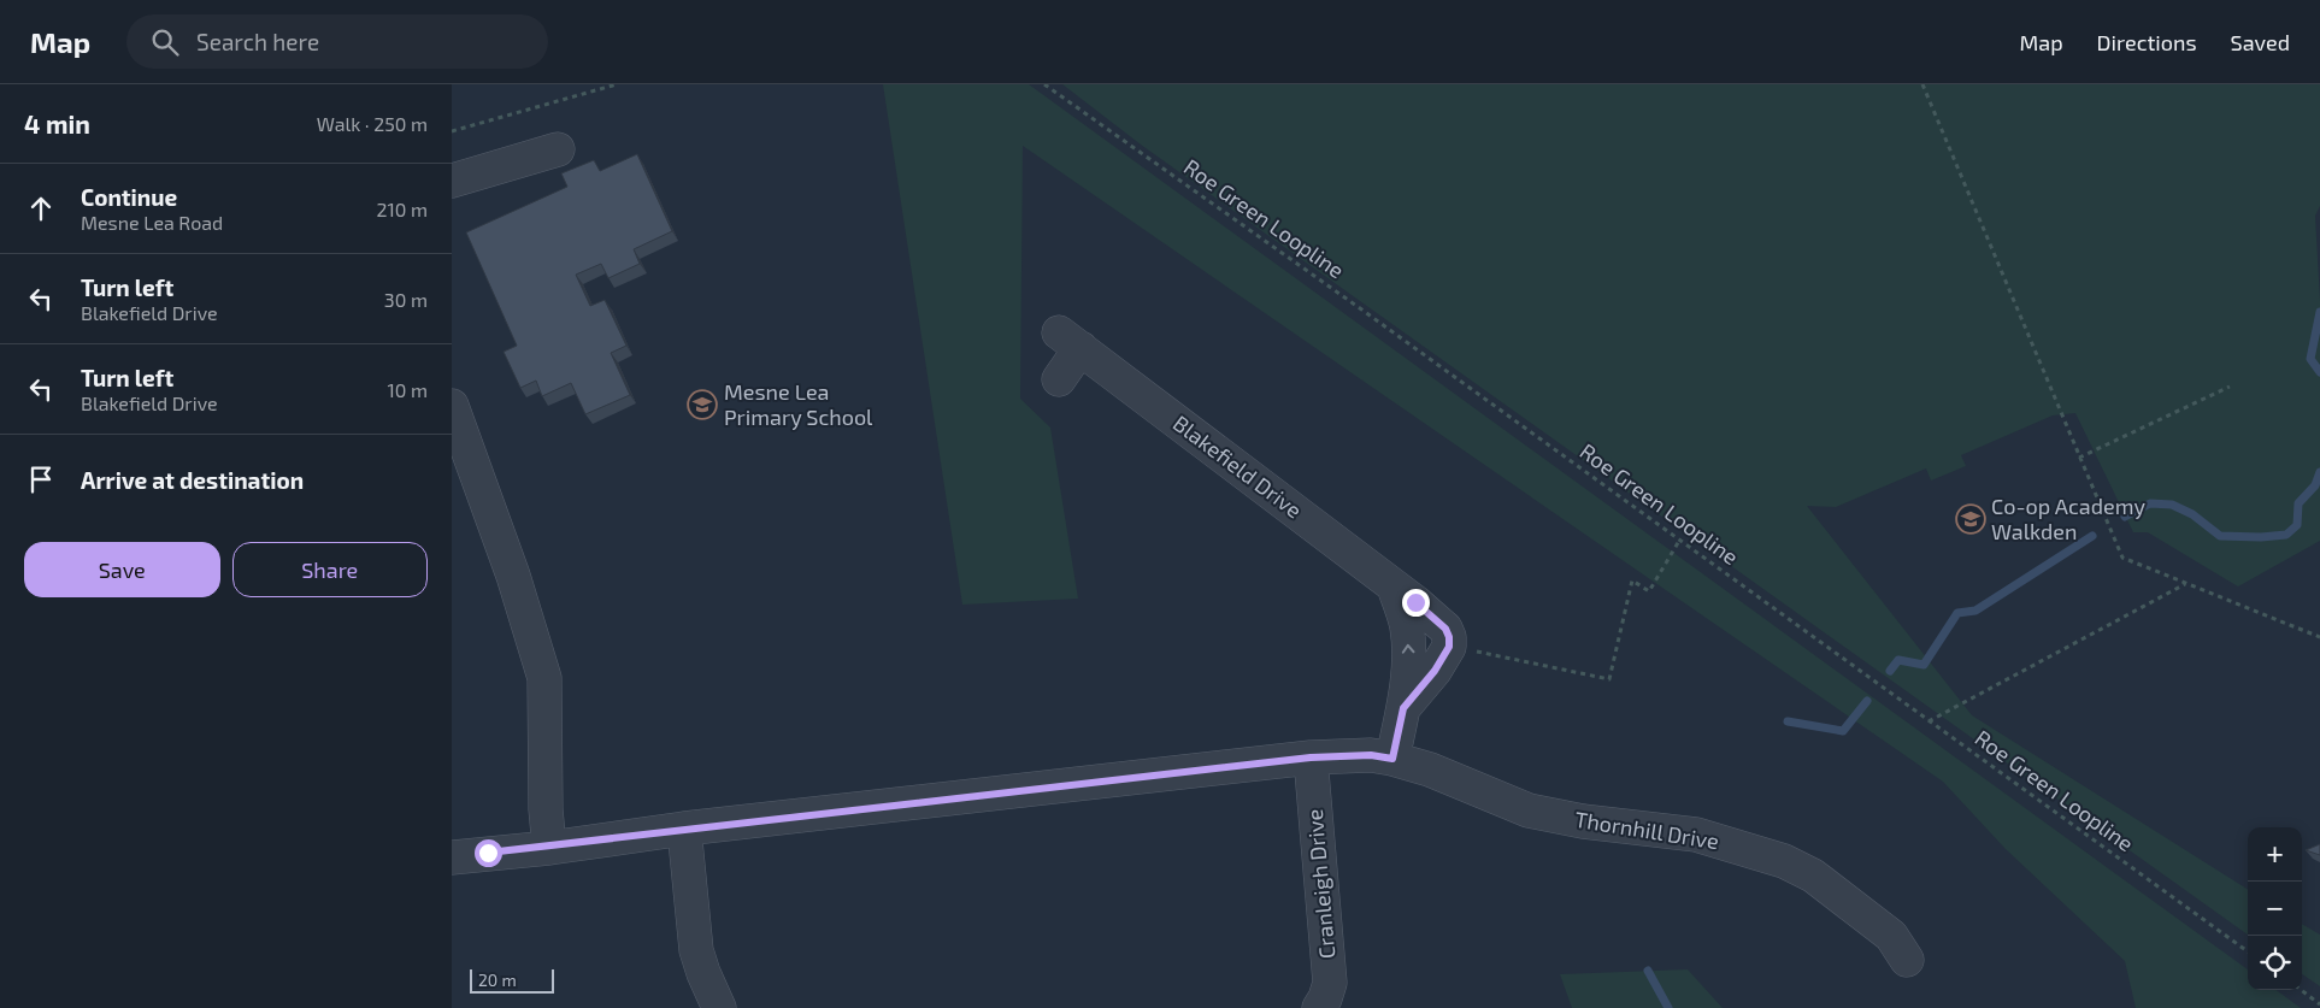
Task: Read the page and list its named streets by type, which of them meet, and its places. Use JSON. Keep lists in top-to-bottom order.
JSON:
{
  "streets": {
    "street": ["Blakefield Drive", "Thornhill Drive", "Cranleigh Drive"],
    "path": ["Roe Green Loopline"]
  },
  "crossings": [
    ["Thornhill Drive", "Cranleigh Drive"]
  ],
  "places": {
    "school or university": ["Mesne Lea Primary School", "Co-op Academy Walkden"]
  },
  "scale_bar": "20 m",
  "page": {
    "header": "Map",
    "search": "Search here",
    "nav": ["Map", "Directions", "Saved"],
    "heading": ["4 min", "Walk · 250 m"],
    "list": [
      ["Continue", "Mesne Lea Road", "210 m"],
      ["Turn left", "Blakefield Drive", "30 m"],
      ["Turn left", "Blakefield Drive", "10 m"],
      "Arrive at destination"
    ],
    "buttons": ["Save", "Share"],
    "map_buttons": ["+", "−"],
    "scale": "20 m"
  }
}
